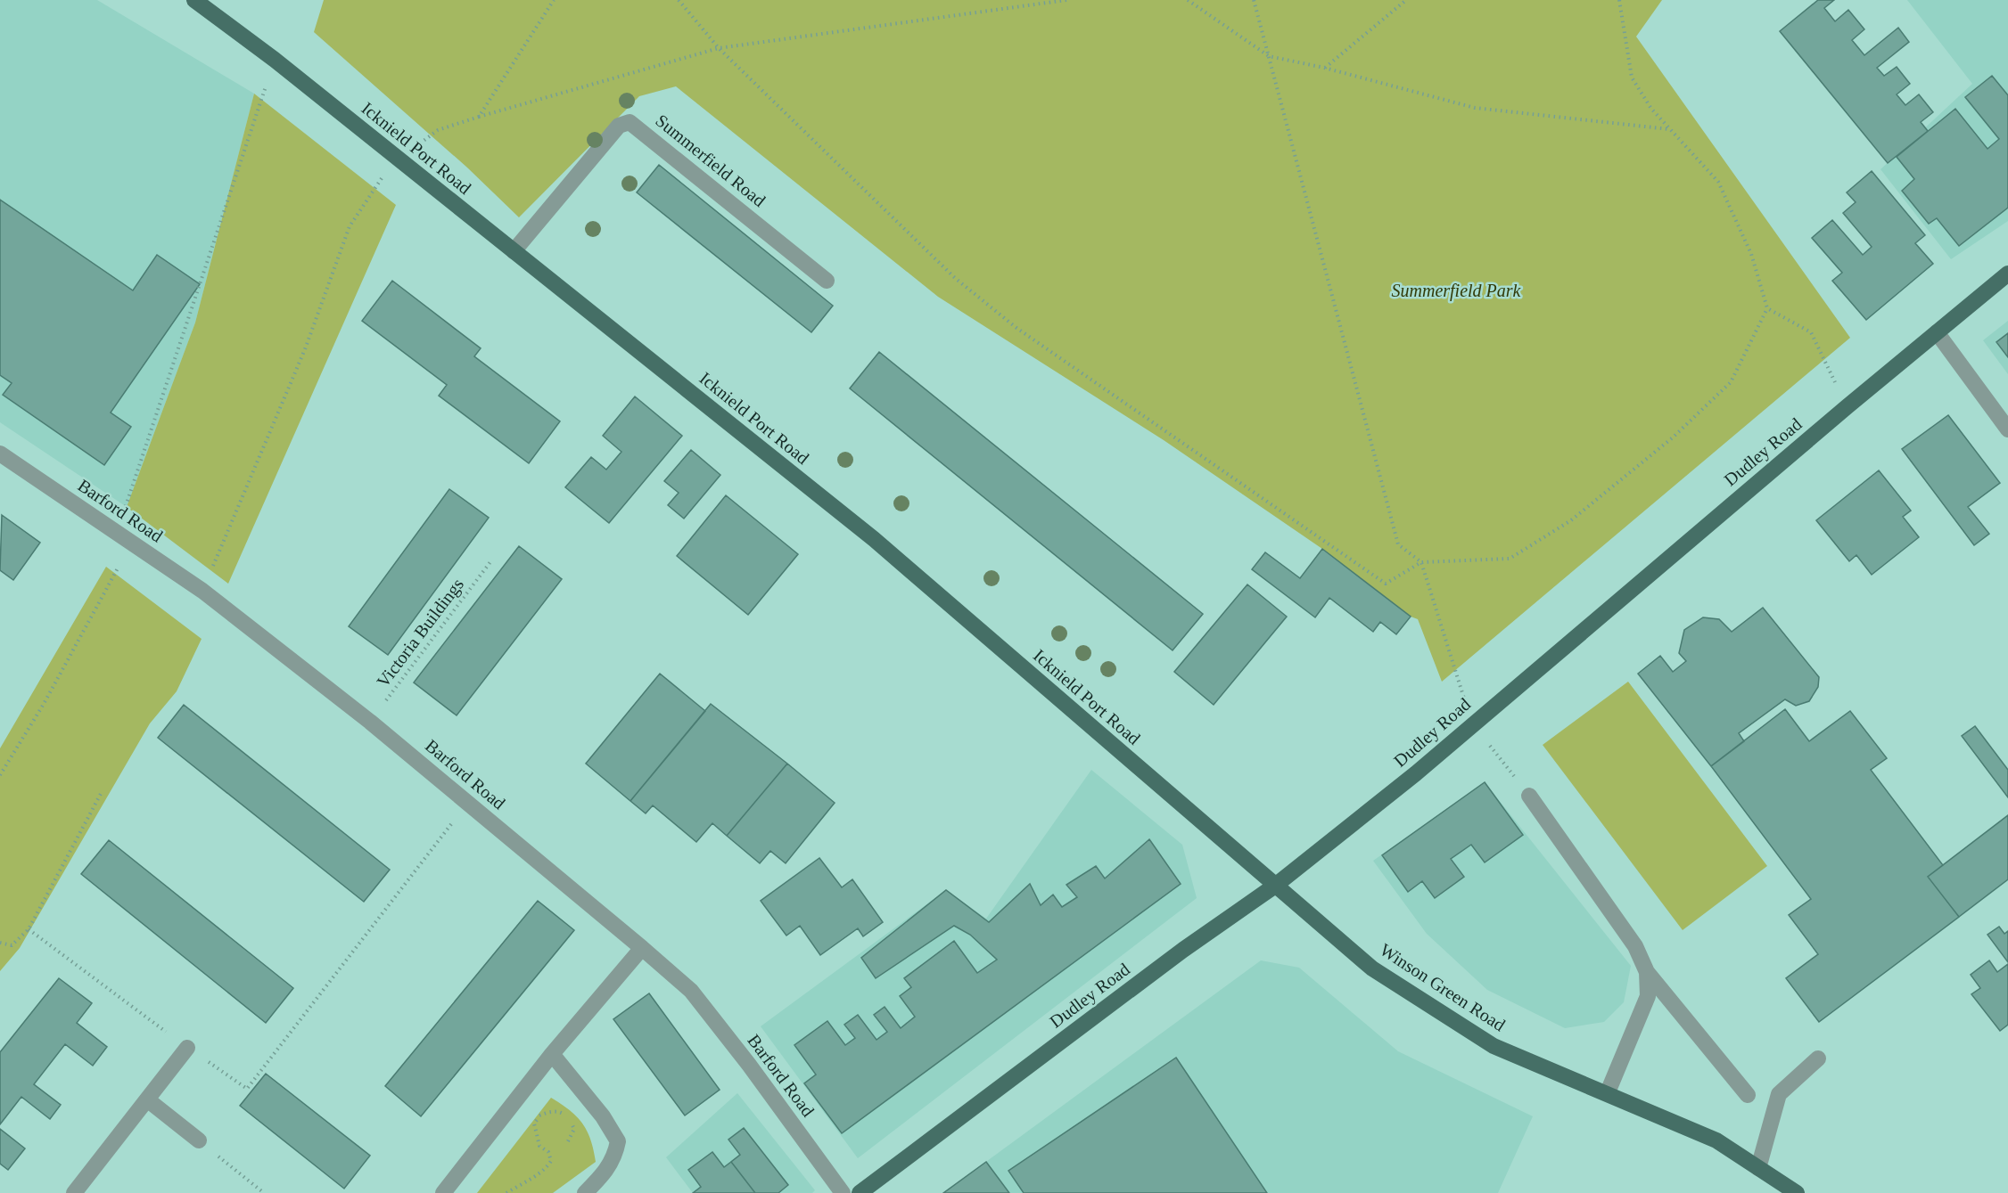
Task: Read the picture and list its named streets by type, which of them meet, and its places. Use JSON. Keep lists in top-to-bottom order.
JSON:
{
  "streets": {
    "main road": ["Icknield Port Road", "Dudley Road", "Winson Green Road"],
    "street": ["Summerfield Road", "Barford Road"],
    "path": ["Victoria Buildings"]
  },
  "crossings": [
    ["Icknield Port Road", "Summerfield Road"],
    ["Icknield Port Road", "Dudley Road"],
    ["Icknield Port Road", "Winson Green Road"],
    ["Dudley Road", "Winson Green Road"],
    ["Barford Road", "Victoria Buildings"]
  ],
  "parks": ["Summerfield Park"]
}
